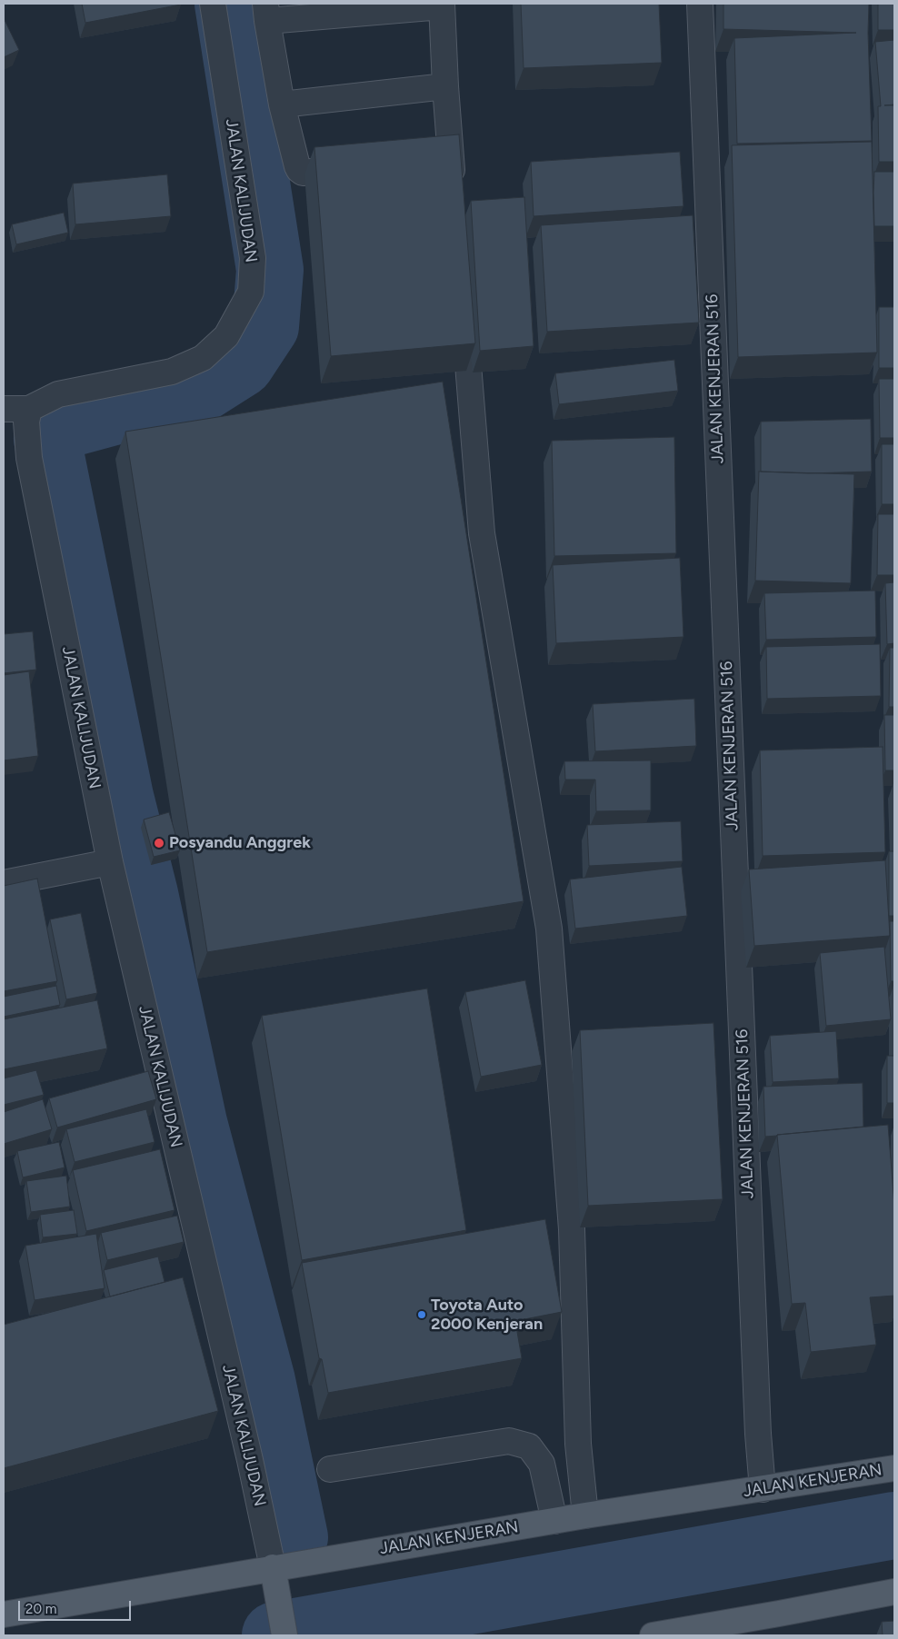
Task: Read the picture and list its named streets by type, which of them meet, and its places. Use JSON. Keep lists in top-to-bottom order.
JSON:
{
  "streets": {
    "main road": ["JALAN KENJERAN"],
    "street": ["JALAN KALIJUDAN", "JALAN KENJERAN 516"]
  },
  "crossings": [
    ["JALAN KALIJUDAN", "JALAN KENJERAN"],
    ["JALAN KENJERAN 516", "JALAN KENJERAN"]
  ],
  "places": ["Posyandu Anggrek", "Toyota Auto 2000 Kenjeran"],
  "scale_bar": "20 m"
}
